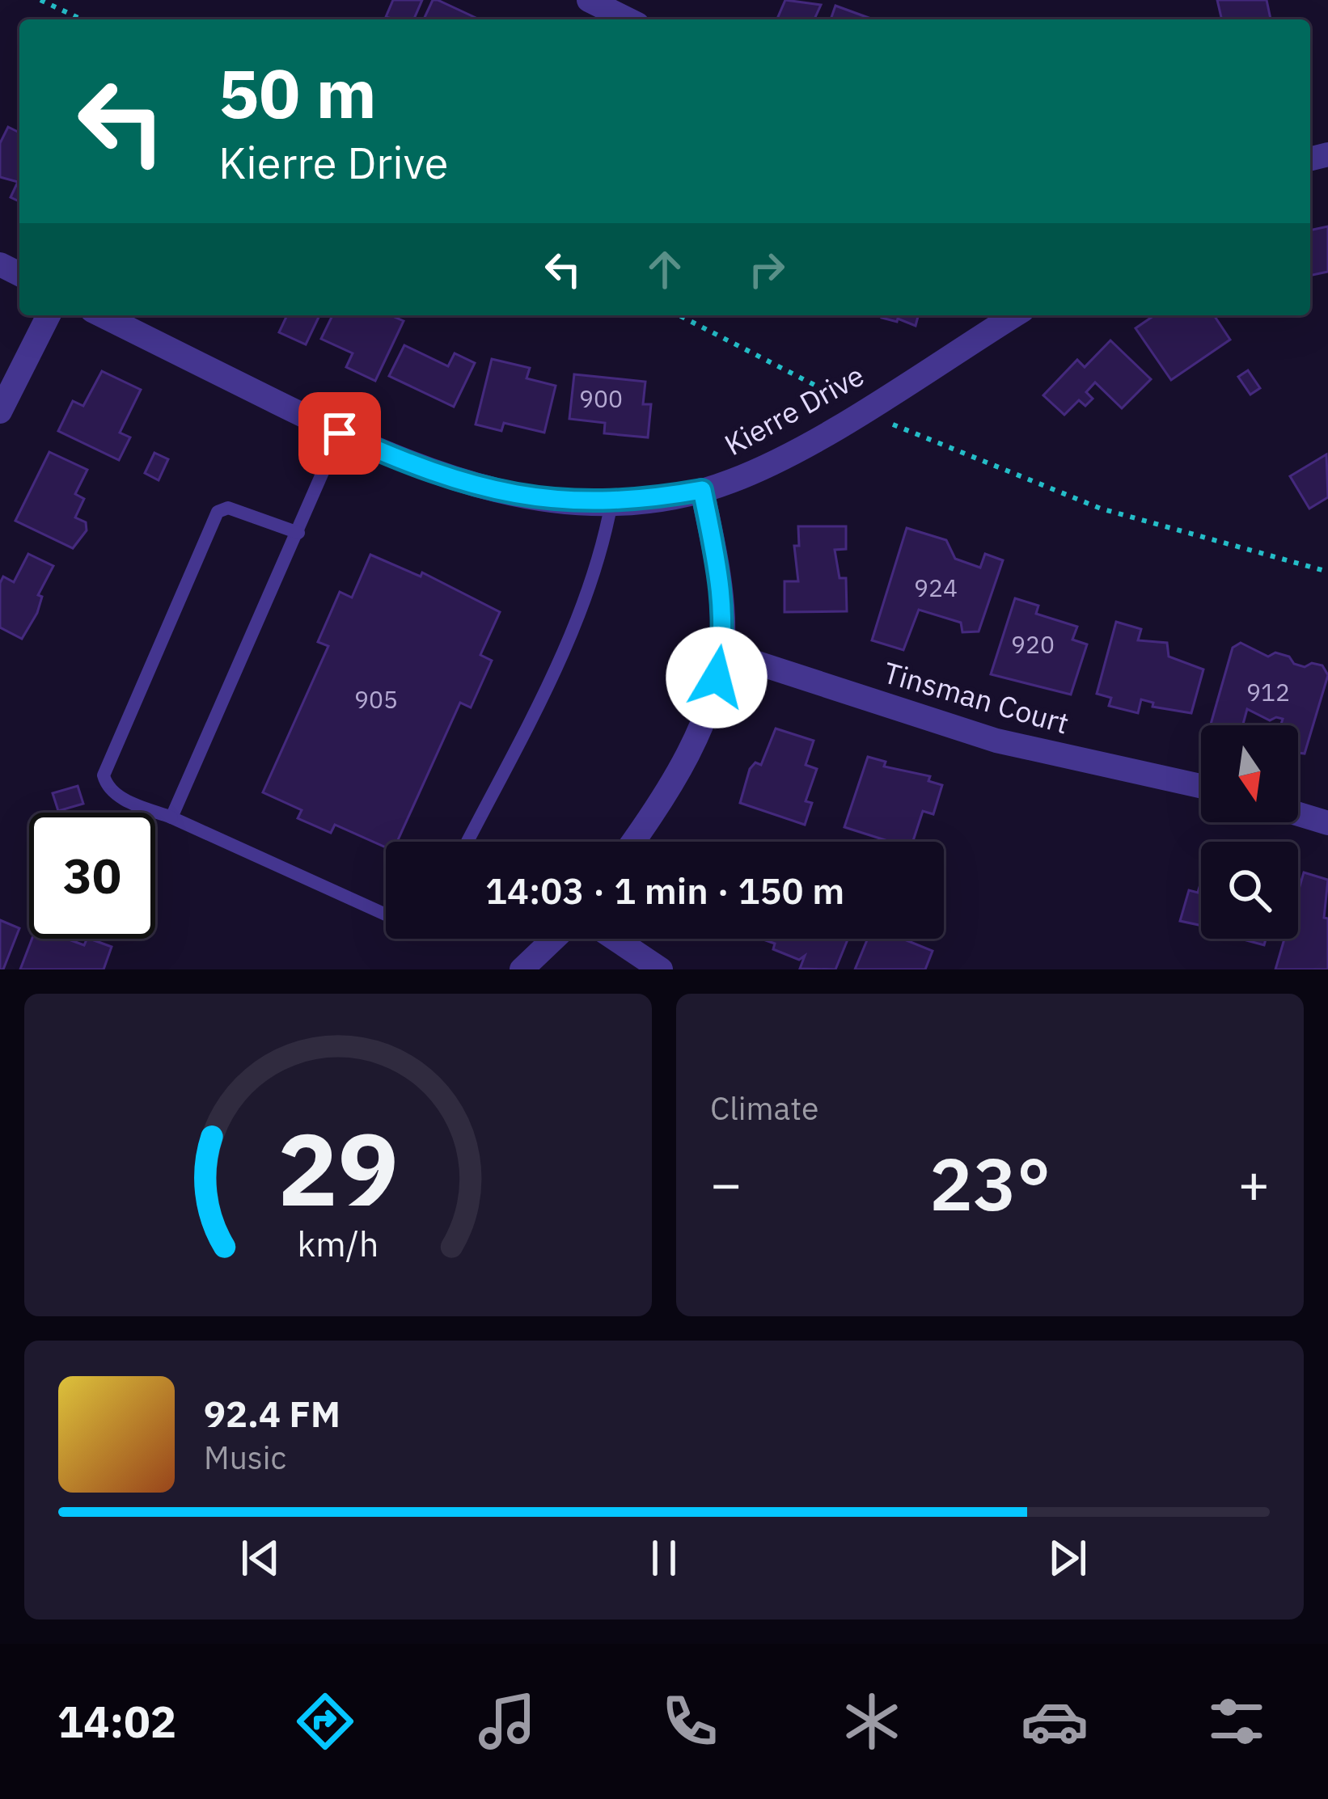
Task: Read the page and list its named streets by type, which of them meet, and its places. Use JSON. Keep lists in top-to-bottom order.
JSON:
{
  "streets": {
    "street": ["Kierre Drive", "Tinsman Court"]
  },
  "house_numbers": [
    "900",
    "924",
    "920",
    "912",
    "905"
  ],
  "north": "bottom",
  "page": {
    "turn": ["50 m", "Kierre Drive"],
    "limit": "30",
    "trip": "14:03 · 1 min · 150 m",
    "tile": "Climate",
    "heat": ["−", "23°", "+"],
    "song": ["92.4 FM", "Music"],
    "tabs": "14:02",
    "gauge": ["29", "km/h"]
  }
}
